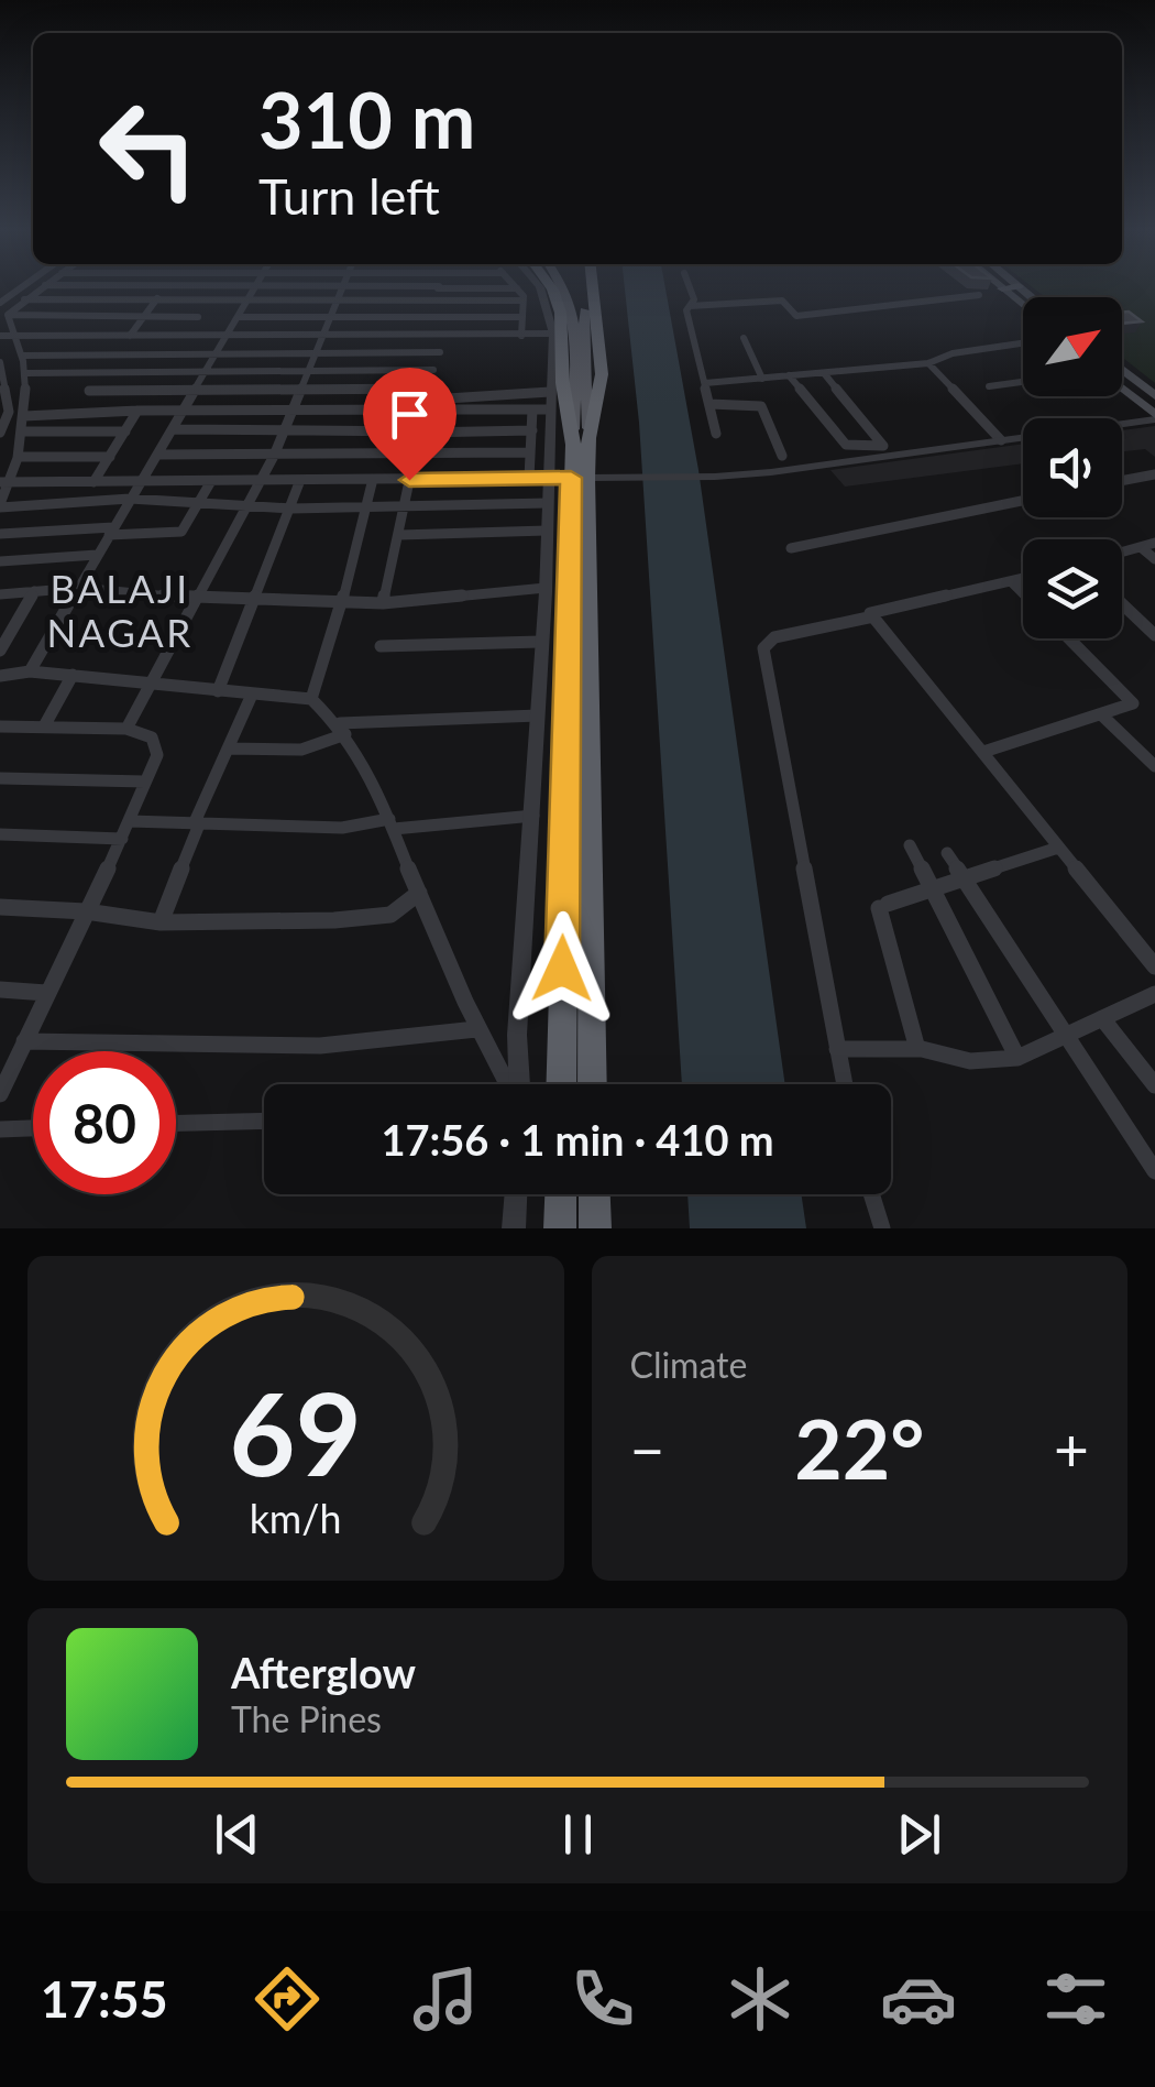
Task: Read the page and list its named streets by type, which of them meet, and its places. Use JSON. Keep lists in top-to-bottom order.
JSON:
{
  "districts": ["BALAJI NAGAR"],
  "north": "top right",
  "page": {
    "turn": ["310 m", "Turn left"],
    "limit": "80",
    "trip": "17:56 · 1 min · 410 m",
    "tile": "Climate",
    "heat": ["−", "22°", "+"],
    "song": ["Afterglow", "The Pines"],
    "tabs": "17:55",
    "gauge": ["69", "km/h"]
  }
}
